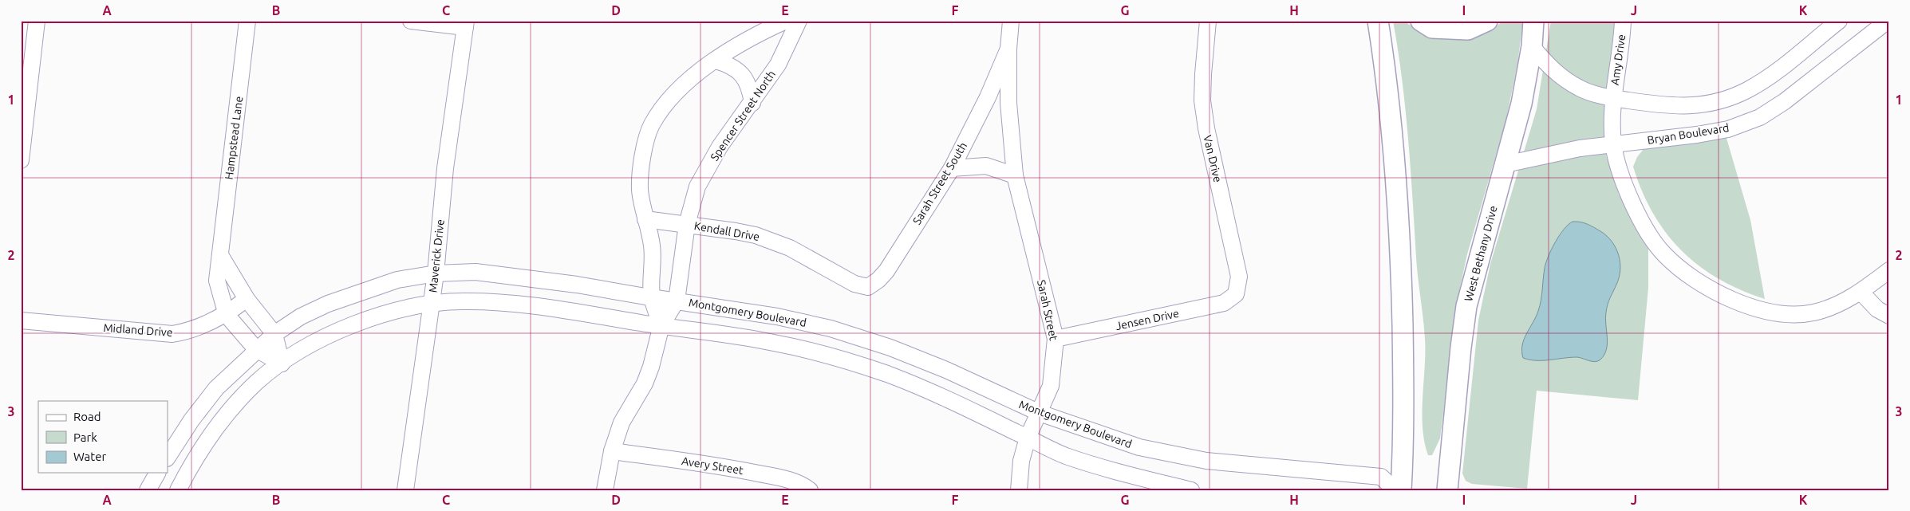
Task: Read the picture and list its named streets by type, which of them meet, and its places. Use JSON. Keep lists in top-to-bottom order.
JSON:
{
  "streets": {
    "main road": ["West Bethany Drive"],
    "street": [
      "Amy Drive",
      "Spencer Street North",
      "Bryan Boulevard",
      "Hampstead Lane",
      "Van Drive",
      "Sarah Street South",
      "Kendall Drive",
      "Maverick Drive",
      "Sarah Street",
      "Montgomery Boulevard",
      "Jensen Drive",
      "Midland Drive",
      "Avery Street"
    ]
  },
  "crossings": [
    ["Amy Drive", "Bryan Boulevard"],
    ["Spencer Street North", "Kendall Drive"],
    ["Spencer Street North", "Montgomery Boulevard"],
    ["Spencer Street North", "Avery Street"],
    ["Bryan Boulevard", "West Bethany Drive"],
    ["Hampstead Lane", "Montgomery Boulevard"],
    ["Hampstead Lane", "Midland Drive"],
    ["Van Drive", "Jensen Drive"],
    ["Sarah Street South", "Kendall Drive"],
    ["Sarah Street South", "Sarah Street"],
    ["Maverick Drive", "Montgomery Boulevard"],
    ["Sarah Street", "Montgomery Boulevard"],
    ["Sarah Street", "Jensen Drive"]
  ],
  "legend": ["Road", "Park", "Water"],
  "grid": {
    "columns": [
      "A",
      "B",
      "C",
      "D",
      "E",
      "F",
      "G",
      "H",
      "I",
      "J",
      "K"
    ],
    "rows": ["1", "2", "3"]
  }
}
